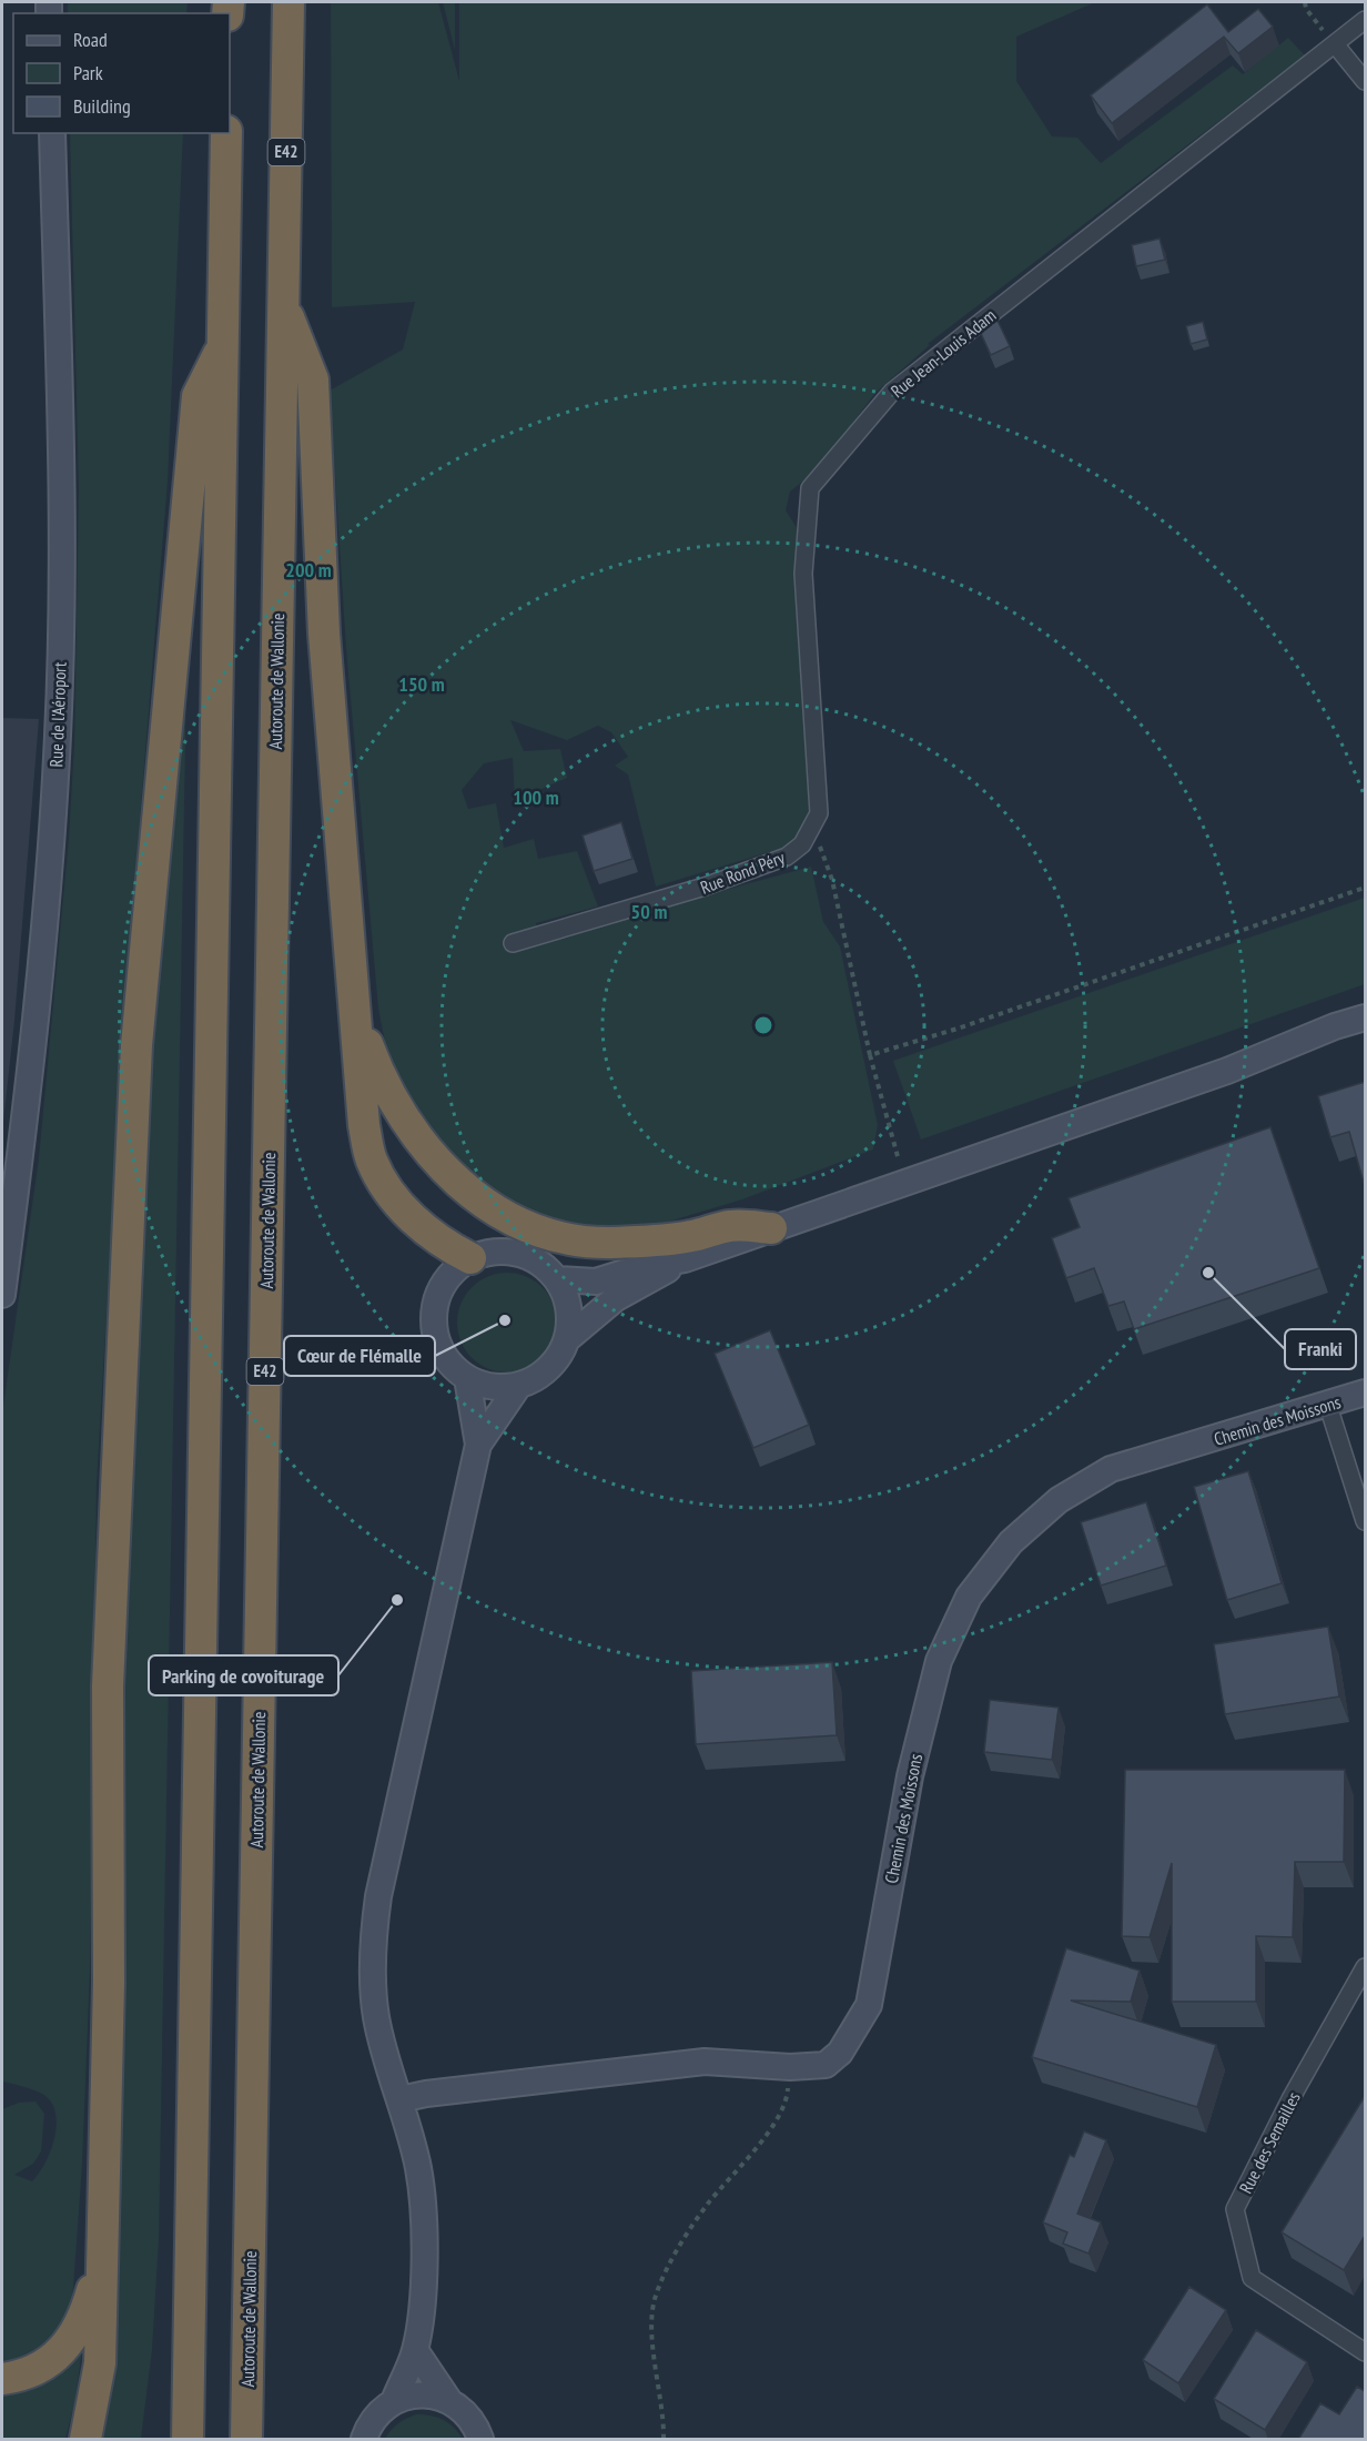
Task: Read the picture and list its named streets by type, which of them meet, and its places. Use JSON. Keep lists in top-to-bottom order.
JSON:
{
  "streets": {
    "highway": ["E42", "Autoroute de Wallonie"],
    "street": [
      "Rue Jean-Louis Adam",
      "Rue de l'Aéroport",
      "Rue Rond Péry",
      "Chemin des Moissons",
      "Rue des Semailles"
    ]
  },
  "crossings": [
    ["Rue Jean-Louis Adam", "Rue Rond Péry"]
  ],
  "places": ["Franki", "Cœur de Flémalle", "Parking de covoiturage"],
  "legend": ["Road", "Park", "Building"],
  "rings": [
    "200 m",
    "150 m",
    "100 m",
    "50 m"
  ]
}
